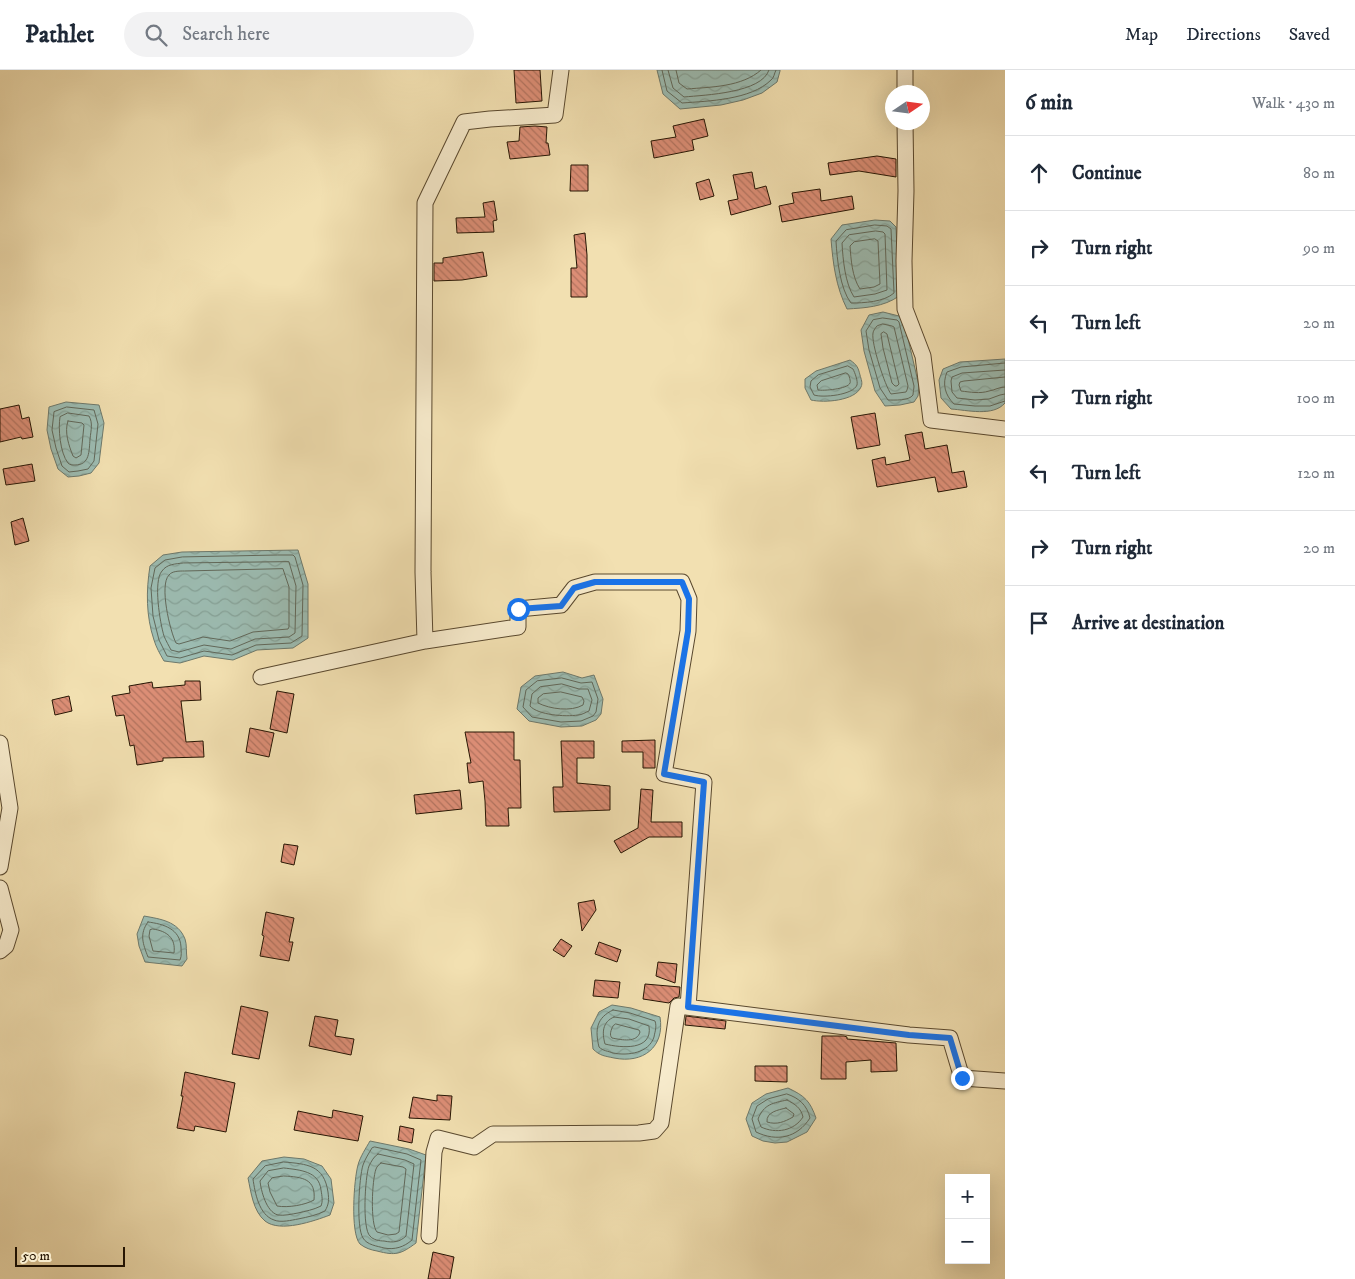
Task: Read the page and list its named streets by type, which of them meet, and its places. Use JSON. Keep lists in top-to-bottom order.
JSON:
{
  "scale_bar": "50 m",
  "north": "right",
  "page": {
    "header": "Pathlet",
    "search": "Search here",
    "nav": ["Map", "Directions", "Saved"],
    "heading": ["6 min", "Walk · 430 m"],
    "list": [
      ["Continue", "80 m"],
      ["Turn right", "90 m"],
      ["Turn left", "20 m"],
      ["Turn right", "100 m"],
      ["Turn left", "120 m"],
      ["Turn right", "20 m"],
      "Arrive at destination"
    ],
    "map_buttons": ["+", "−"],
    "scale": "50 m"
  }
}
